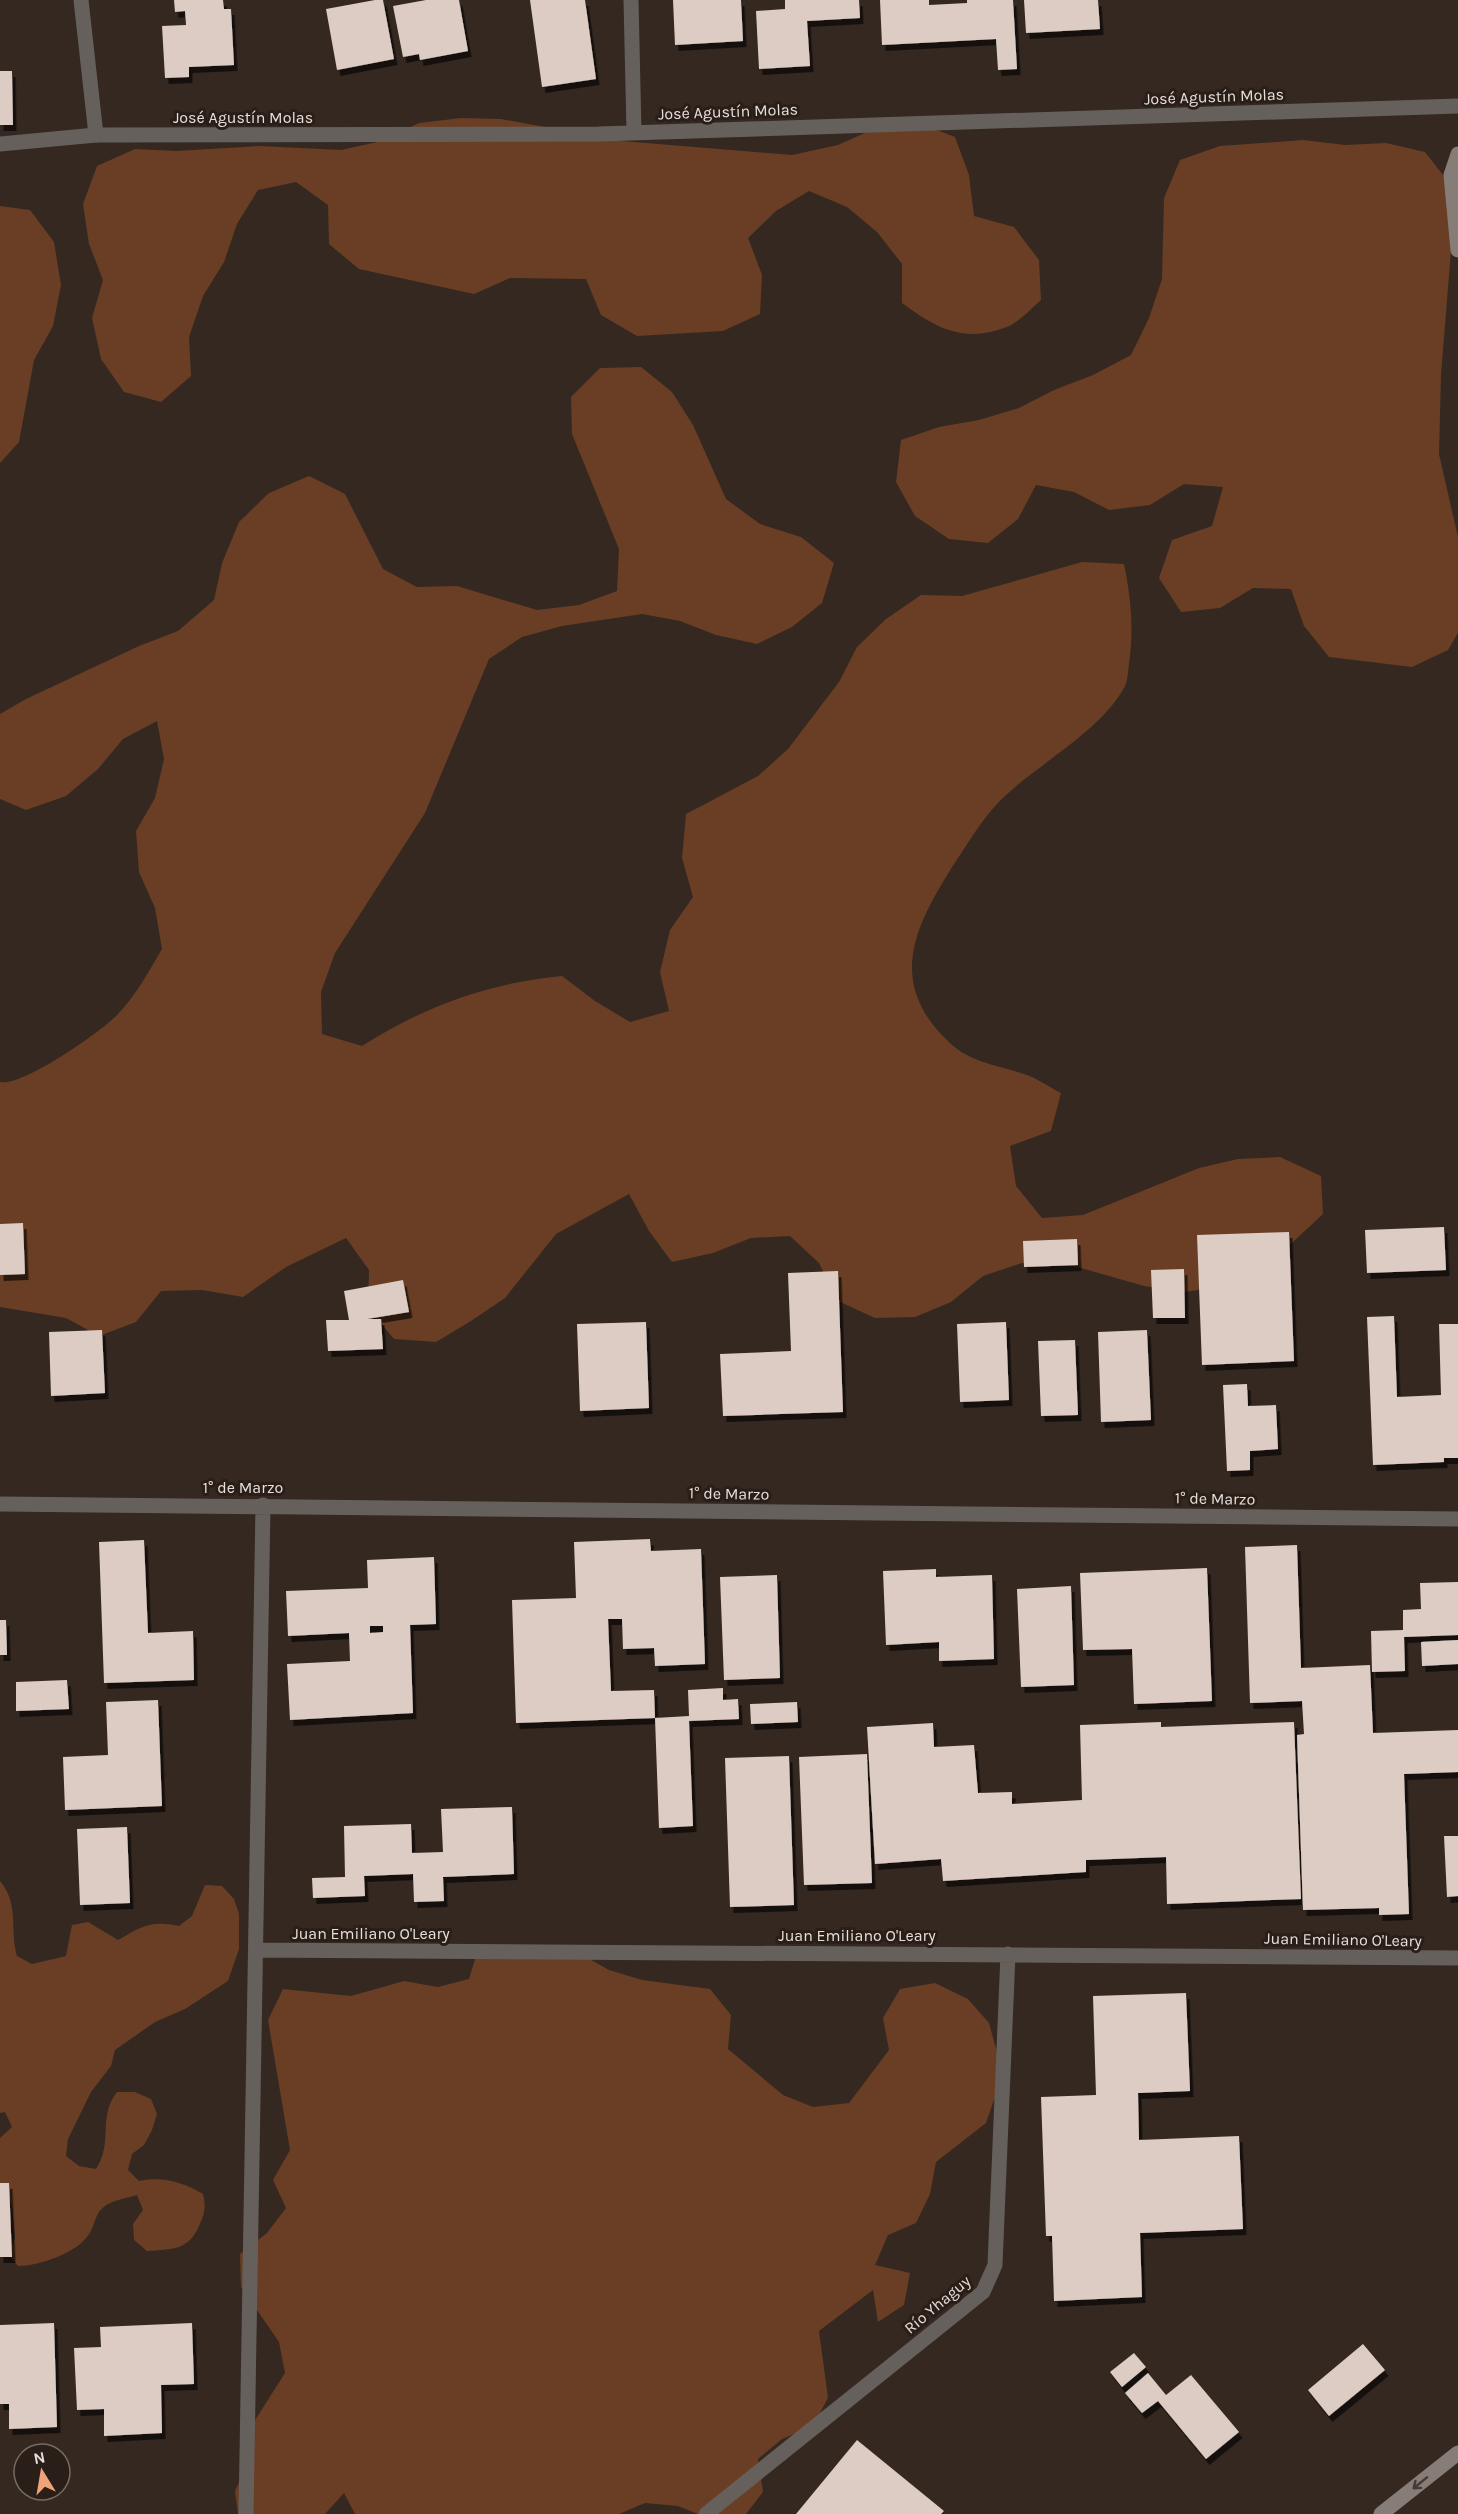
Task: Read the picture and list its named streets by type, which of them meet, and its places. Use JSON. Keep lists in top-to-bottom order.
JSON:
{
  "streets": {
    "street": [
      "José Agustín Molas",
      "1° de Marzo",
      "Juan Emiliano O'Leary",
      "Río Yhaguy"
    ]
  },
  "crossings": [
    ["Juan Emiliano O'Leary", "Río Yhaguy"]
  ],
  "north": "top"
}
